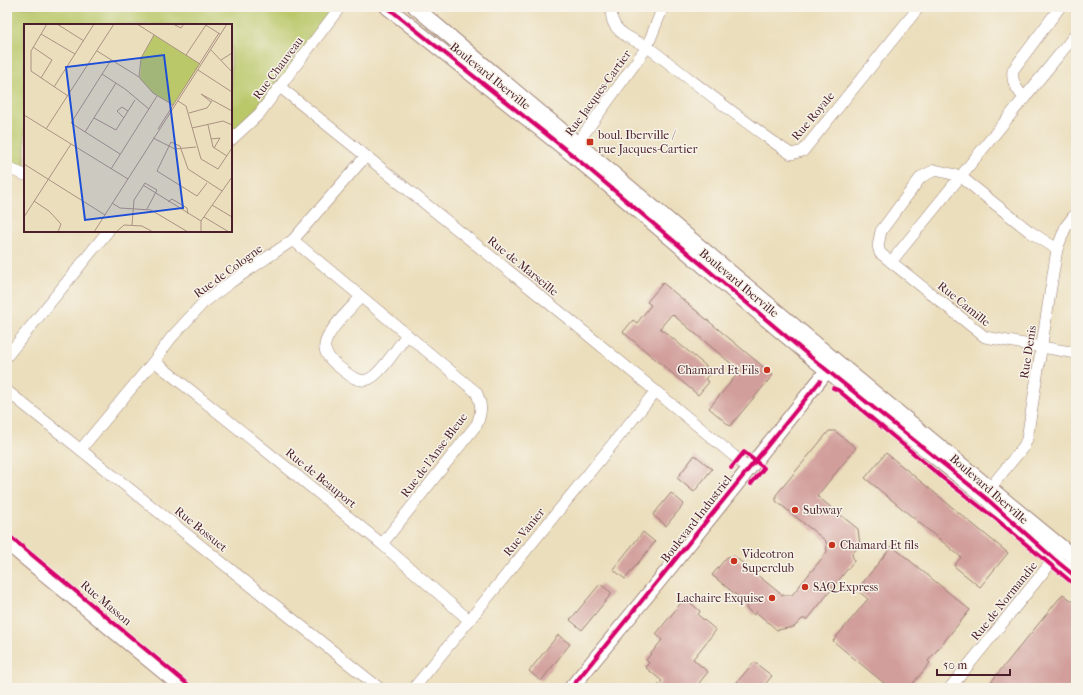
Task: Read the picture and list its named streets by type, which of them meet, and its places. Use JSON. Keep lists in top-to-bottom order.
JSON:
{
  "streets": {
    "street": [
      "Rue Chauveau",
      "Boulevard Iberville",
      "Rue Jacques-Cartier",
      "Rue Royale",
      "Rue de Marseille",
      "Rue de Cologne",
      "Rue Camille",
      "Rue Denis",
      "Rue de l'Anse-Bleue",
      "Rue de Beauport",
      "Boulevard Industriel",
      "Rue Bossuet",
      "Rue Vanier",
      "Rue de Normandie",
      "Rue Masson"
    ]
  },
  "crossings": [
    ["Rue Chauveau", "Rue de Marseille"],
    ["Boulevard Iberville", "Rue Jacques-Cartier"],
    ["Boulevard Iberville", "Rue Denis"],
    ["Boulevard Iberville", "Boulevard Industriel"],
    ["Boulevard Iberville", "Rue de Normandie"],
    ["Rue Jacques-Cartier", "Rue Royale"],
    ["Rue de Marseille", "Rue de Cologne"],
    ["Rue de Marseille", "Boulevard Industriel"],
    ["Rue de Marseille", "Rue Vanier"],
    ["Rue de Cologne", "Rue de l'Anse-Bleue"],
    ["Rue de Cologne", "Rue de Beauport"],
    ["Rue de Cologne", "Rue Bossuet"],
    ["Rue Camille", "Rue Denis"],
    ["Rue de l'Anse-Bleue", "Rue de Beauport"],
    ["Rue de Beauport", "Rue Vanier"]
  ],
  "places": {
    "transit": ["boul. Iberville / rue Jacques-Cartier"],
    "other": [
      "Chamard Et Fils",
      "Subway",
      "Chamard Et fils",
      "Videotron Superclub",
      "SAQ Express",
      "Lachaire Exquise"
    ]
  },
  "scale_bar": "50 m"
}
